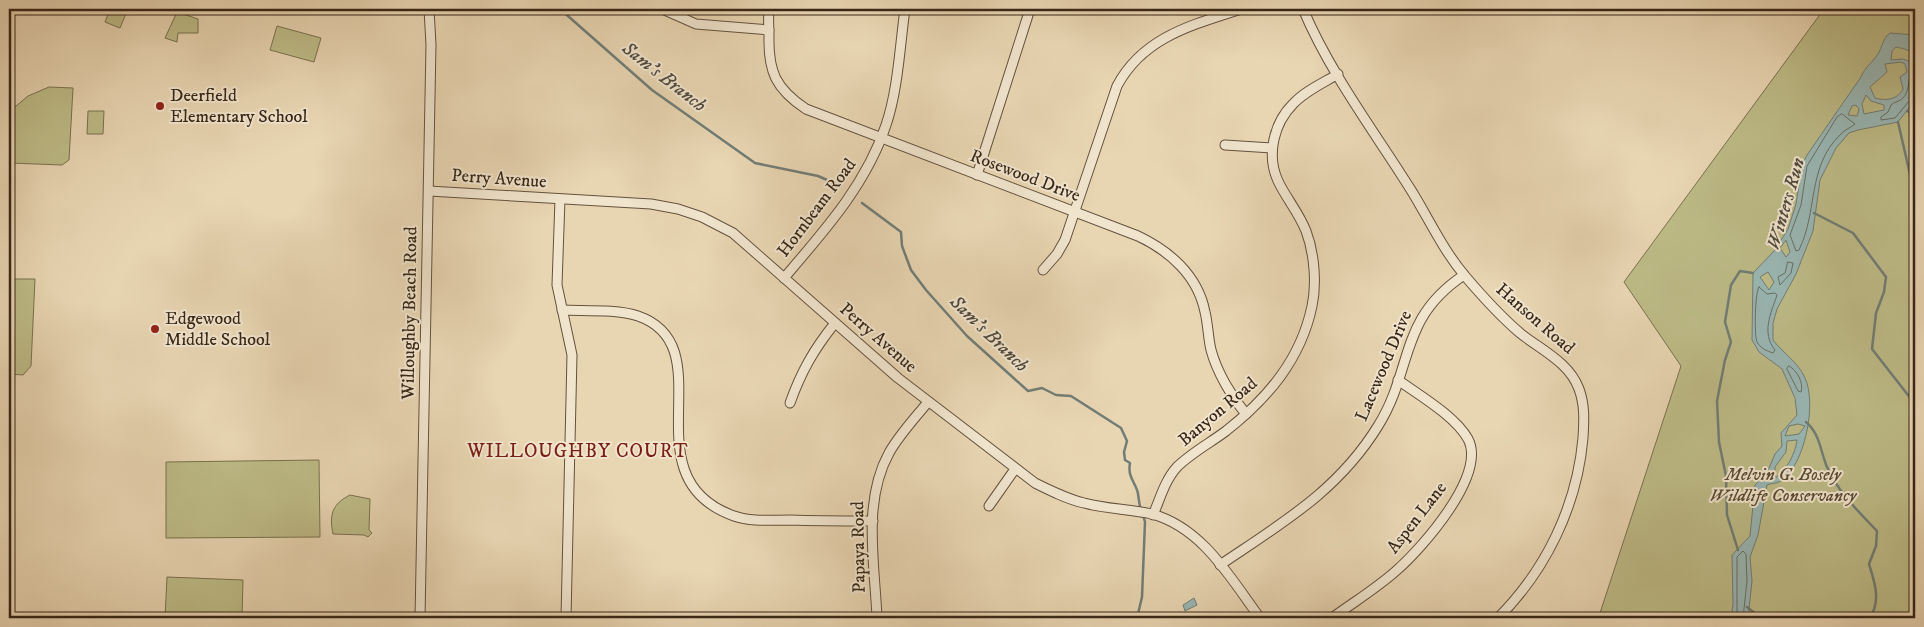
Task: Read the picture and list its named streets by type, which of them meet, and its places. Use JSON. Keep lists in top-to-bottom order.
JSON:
{
  "streets": {
    "street": [
      "Rosewood Drive",
      "Perry Avenue",
      "Hornbeam Road",
      "Willoughby Beach Road",
      "Hanson Road",
      "Lacewood Drive",
      "Banyon Road",
      "Aspen Lane",
      "Papaya Road"
    ]
  },
  "crossings": [
    ["Rosewood Drive", "Hornbeam Road"],
    ["Rosewood Drive", "Banyon Road"],
    ["Perry Avenue", "Hornbeam Road"],
    ["Perry Avenue", "Willoughby Beach Road"],
    ["Perry Avenue", "Lacewood Drive"],
    ["Perry Avenue", "Banyon Road"],
    ["Perry Avenue", "Papaya Road"],
    ["Hanson Road", "Lacewood Drive"],
    ["Hanson Road", "Banyon Road"],
    ["Lacewood Drive", "Aspen Lane"]
  ],
  "districts": ["WILLOUGHBY COURT"],
  "water": ["Sam's Branch", "Winters Run"],
  "parks": ["Melvin G. Bosely Wildlife Conservancy"],
  "places": ["Deerfield Elementary School", "Edgewood Middle School"]
}
